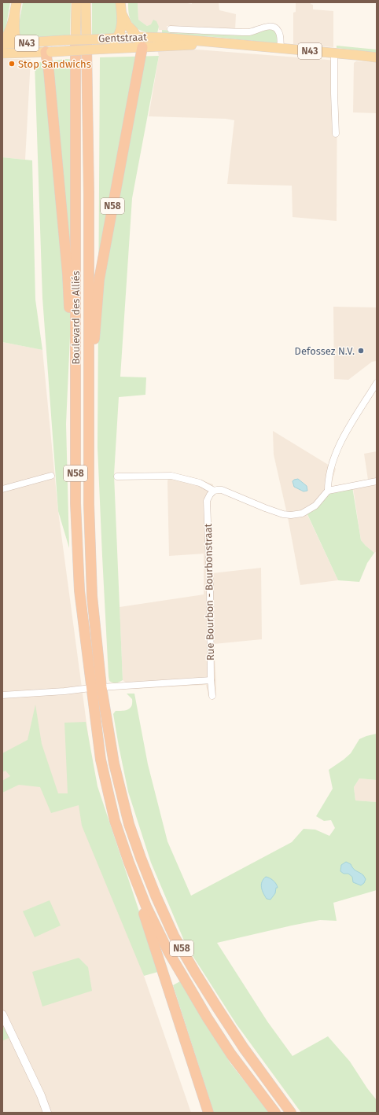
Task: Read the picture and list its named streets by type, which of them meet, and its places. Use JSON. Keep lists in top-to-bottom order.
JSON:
{
  "streets": {
    "highway": ["N58", "Boulevard des Alliés"],
    "main road": ["Gentstraat", "N43"],
    "street": ["Rue Bourbon - Bourbonstraat"]
  },
  "crossings": [
    ["Gentstraat", "N43"],
    ["Gentstraat", "N58"],
    ["N43", "N58"],
    ["N43", "Boulevard des Alliés"],
    ["N58", "Boulevard des Alliés"]
  ],
  "places": ["Stop Sandwichs", "Defossez N.V."]
}
